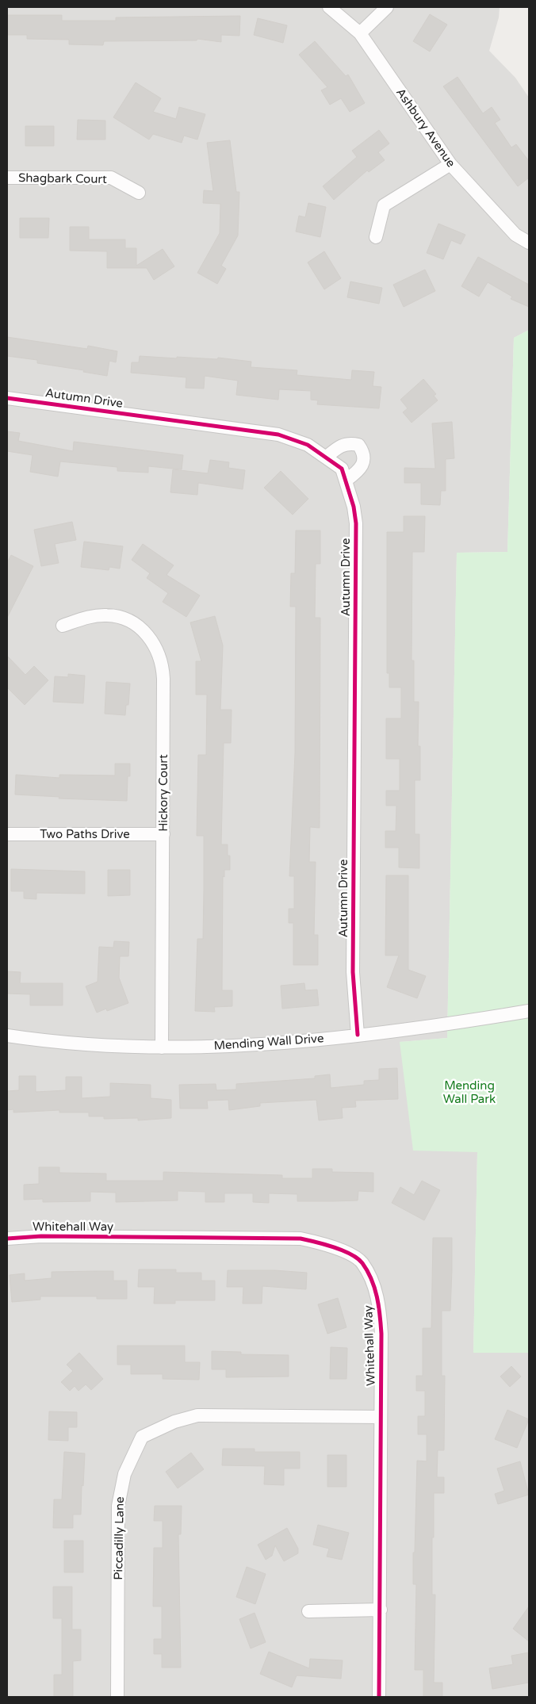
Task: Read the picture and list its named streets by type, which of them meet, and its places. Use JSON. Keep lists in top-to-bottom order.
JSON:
{
  "streets": {
    "street": [
      "Ashbury Avenue",
      "Shagbark Court",
      "Autumn Drive",
      "Hickory Court",
      "Two Paths Drive",
      "Mending Wall Drive",
      "Whitehall Way",
      "Piccadilly Lane"
    ]
  },
  "crossings": [
    ["Autumn Drive", "Mending Wall Drive"],
    ["Hickory Court", "Two Paths Drive"],
    ["Hickory Court", "Mending Wall Drive"],
    ["Whitehall Way", "Piccadilly Lane"]
  ],
  "parks": ["Mending Wall Park"]
}
